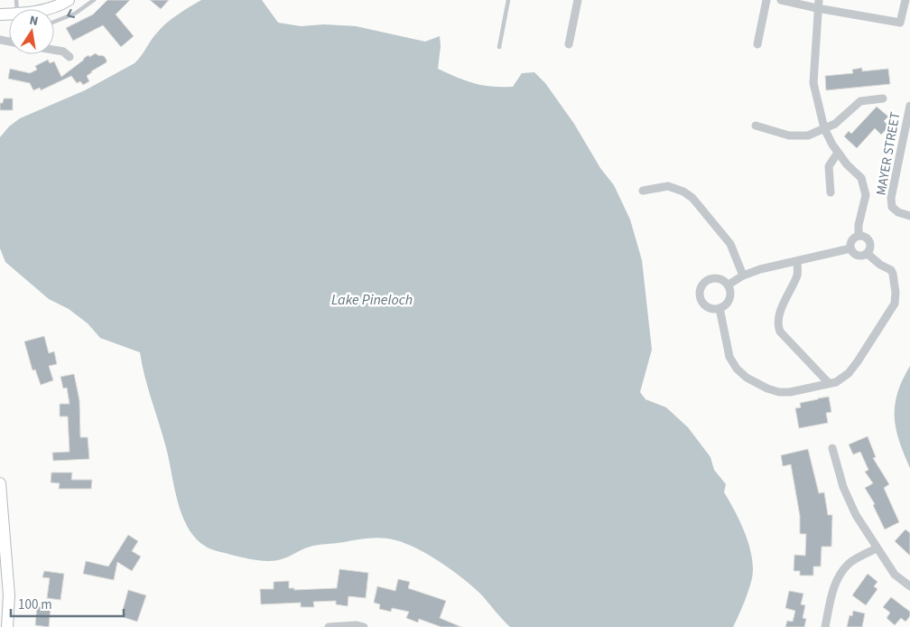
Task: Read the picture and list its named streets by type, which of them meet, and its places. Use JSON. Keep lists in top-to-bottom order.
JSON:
{
  "streets": {
    "street": ["MAYER STREET"]
  },
  "water": ["Lake Pineloch"],
  "scale_bar": "100 m",
  "north": "top"
}
